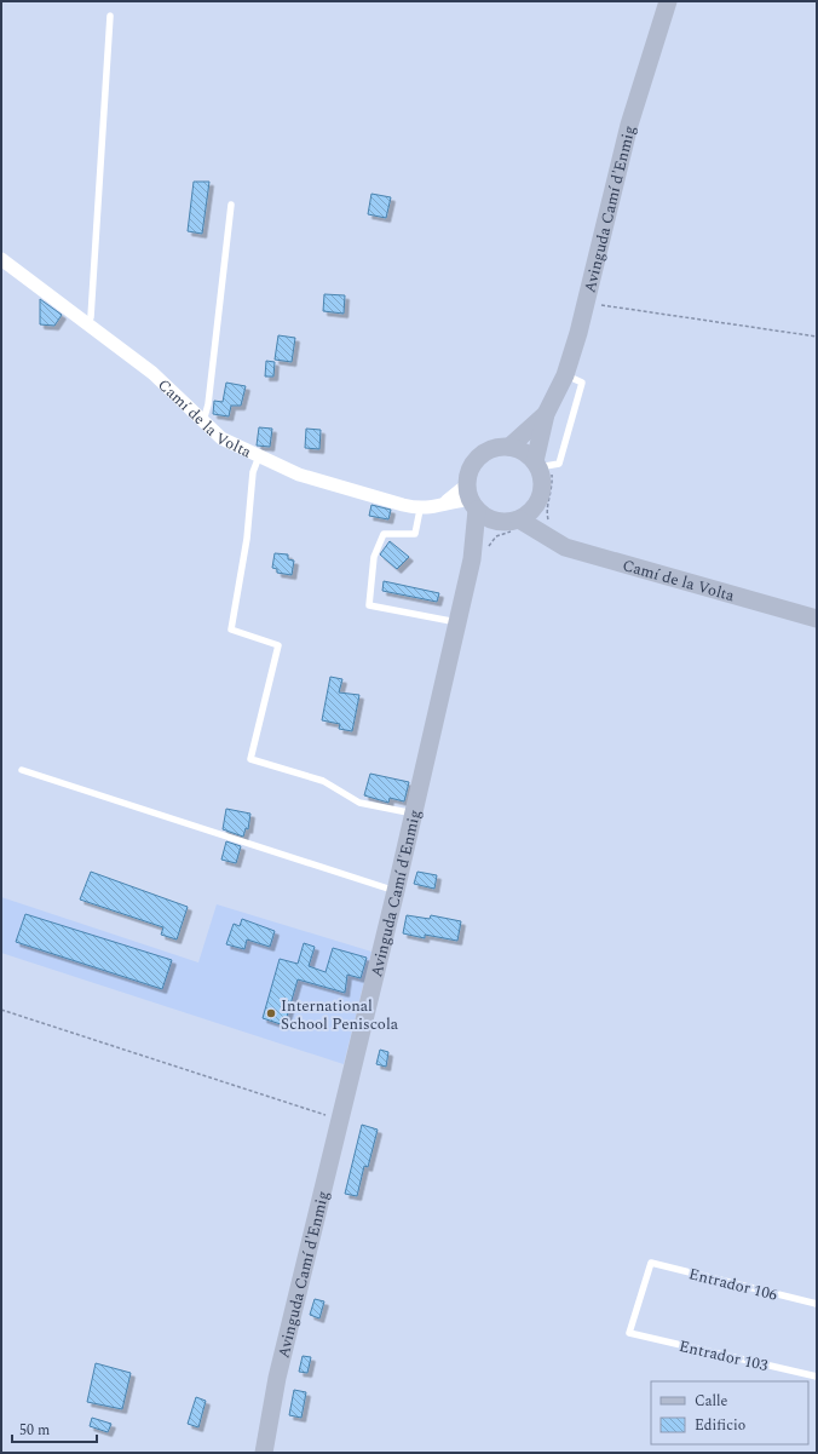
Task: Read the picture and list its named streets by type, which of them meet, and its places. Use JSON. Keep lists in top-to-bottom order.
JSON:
{
  "streets": {
    "street": ["Avinguda Camí d'Enmig", "Camí de la Volta"],
    "lane": ["Entrador 106", "Entrador 103"]
  },
  "crossings": [
    ["Avinguda Camí d'Enmig", "Camí de la Volta"],
    ["Entrador 106", "Entrador 103"]
  ],
  "places": ["International School Peniscola"],
  "legend": ["Calle", "Edificio"],
  "scale_bar": "50 m"
}
